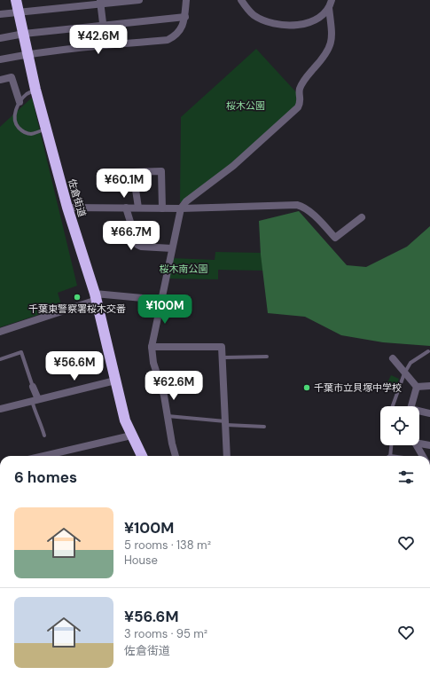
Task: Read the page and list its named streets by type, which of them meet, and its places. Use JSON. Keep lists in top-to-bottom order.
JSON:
{
  "streets": {
    "highway": ["佐倉街道"]
  },
  "parks": ["桜木公園", "桜木南公園"],
  "places": ["千葉東警察署桜木交番", "千葉市立貝塚中学校"],
  "page": {
    "price": [
      "¥42.6M",
      "¥60.1M",
      "¥66.7M",
      "¥100M",
      "¥56.6M",
      "¥62.6M"
    ],
    "heading": "6 homes",
    "list": [
      {
        "name": "¥100M",
        "note": "5 rooms · 138 m² · House"
      },
      {
        "name": "¥56.6M",
        "note": "3 rooms · 95 m² · 佐倉街道"
      }
    ]
  }
}
